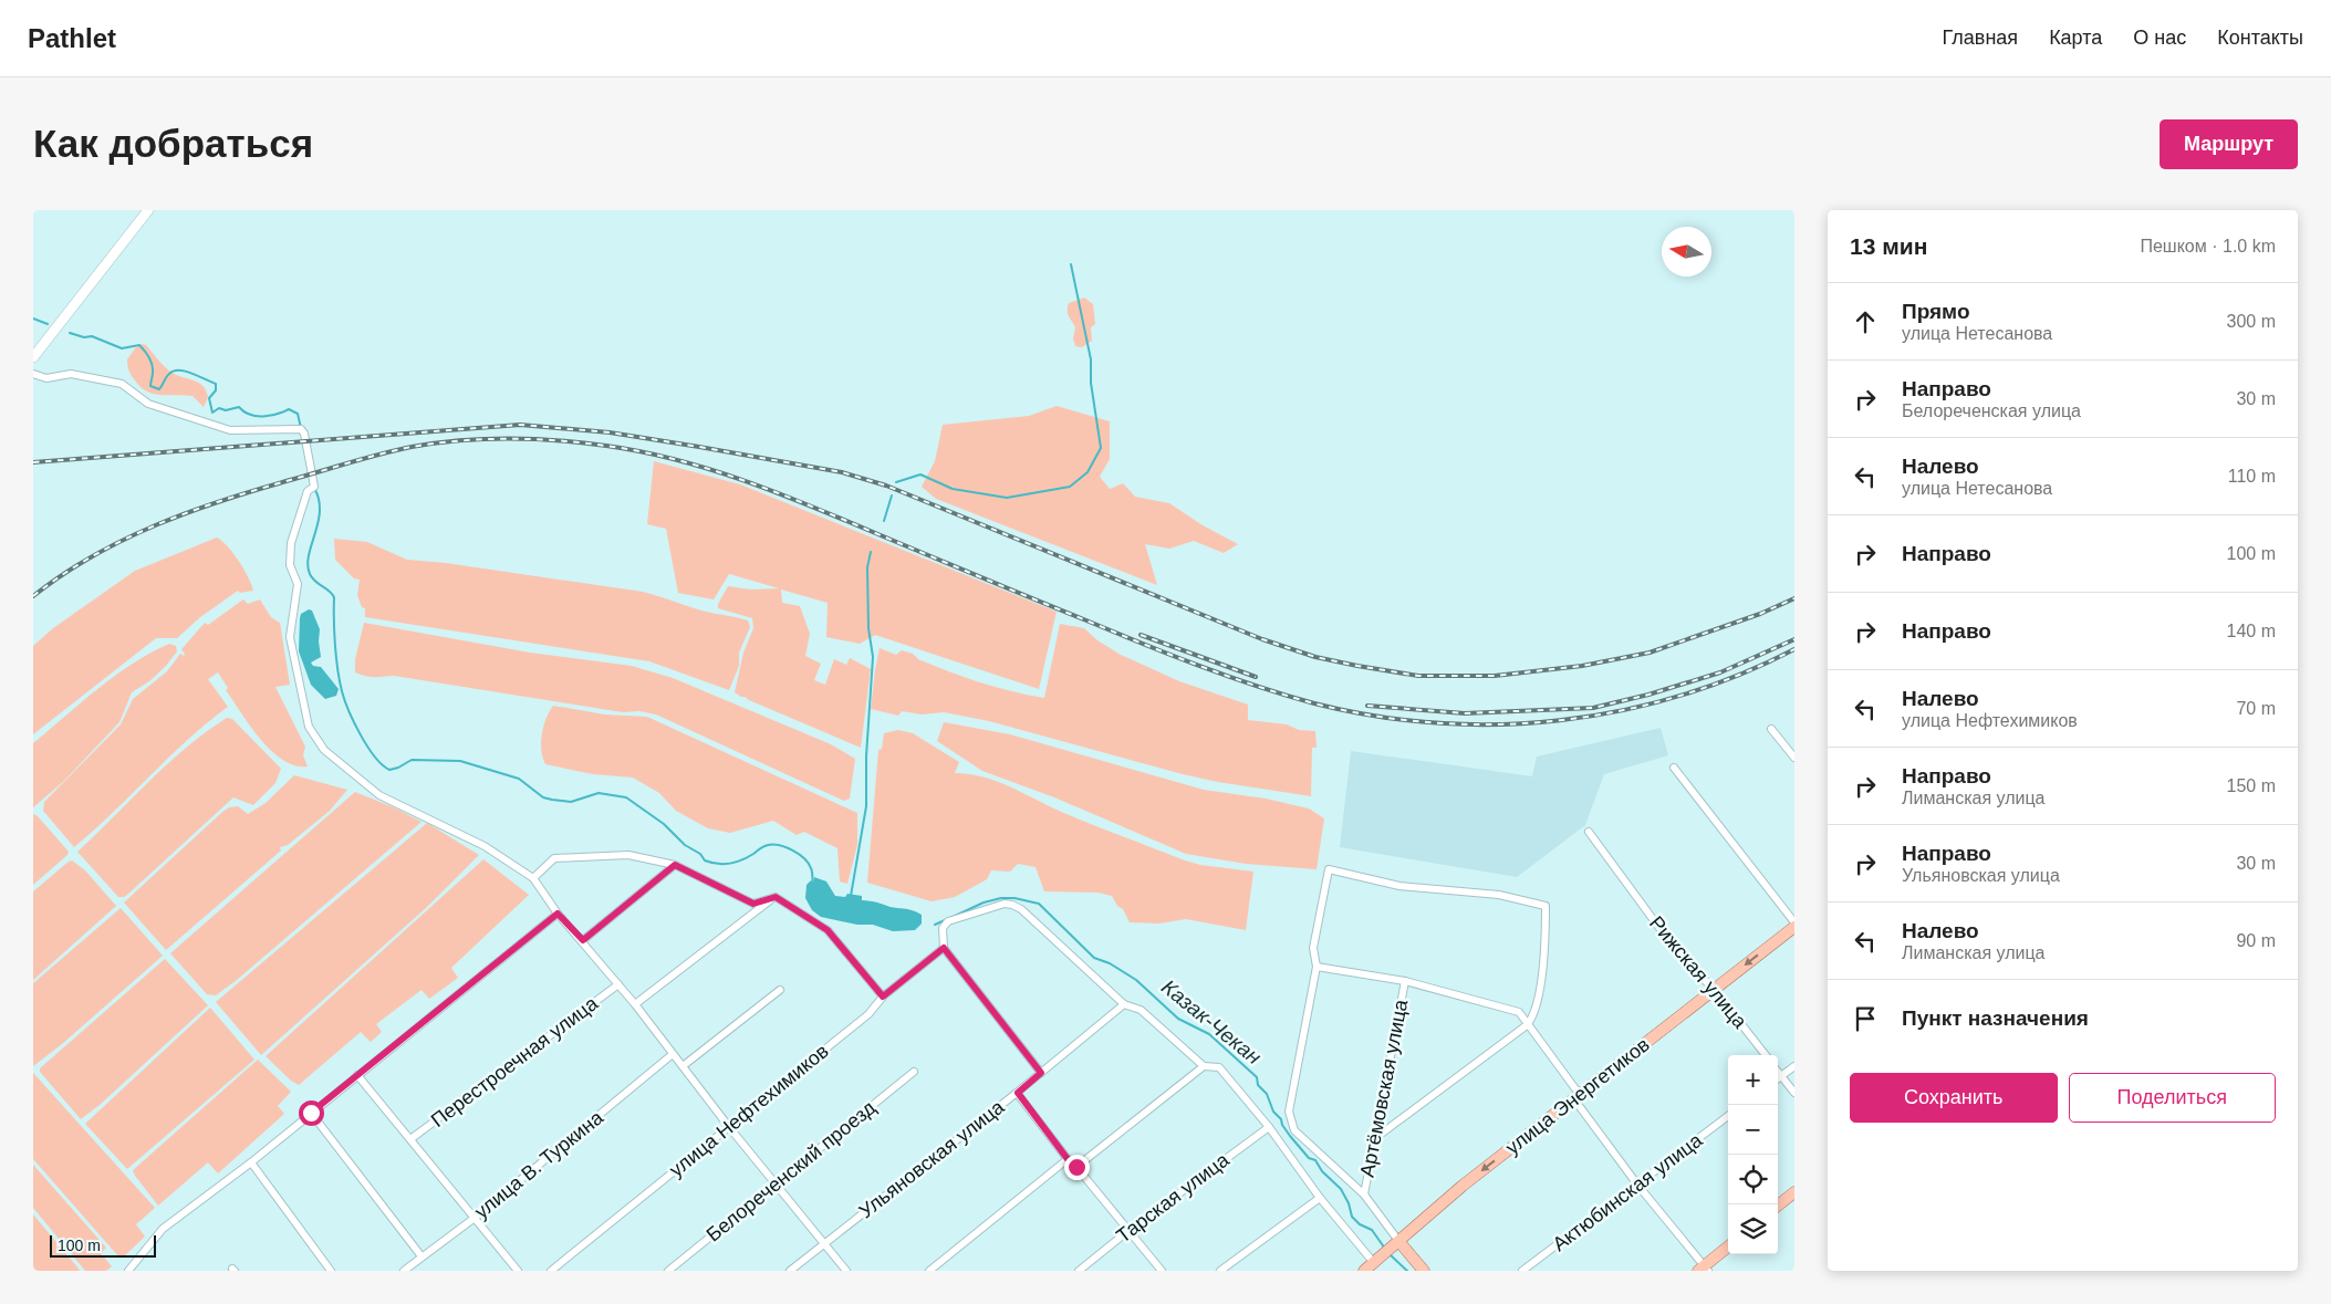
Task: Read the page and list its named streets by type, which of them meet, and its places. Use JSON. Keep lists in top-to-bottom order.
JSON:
{
  "streets": {
    "main road": ["улица Энергетиков"],
    "street": [
      "Рижская улица",
      "Перестроечная улица",
      "Артёмовская улица",
      "улица Нефтехимиков",
      "Ульяновская улица",
      "улица В. Туркина",
      "Белореченский проезд",
      "Актюбинская улица",
      "Тарская улица"
    ]
  },
  "crossings": [
    ["Рижская улица", "улица Энергетиков"]
  ],
  "one_way": ["улица Энергетиков"],
  "water": ["Казак-Чекан"],
  "scale_bar": "100 m",
  "north": "left",
  "page": {
    "header": "Pathlet",
    "nav": [
      "Главная",
      "Карта",
      "О нас",
      "Контакты"
    ],
    "buttons": [
      "Маршрут",
      ["Сохранить", "Поделиться"]
    ],
    "title": "Как добраться",
    "heading": ["13 мин", "Пешком · 1.0 km"],
    "list": [
      ["Прямо", "улица Нетесанова", "300 m"],
      ["Направо", "Белореченская улица", "30 m"],
      ["Налево", "улица Нетесанова", "110 m"],
      ["Направо", "100 m"],
      ["Направо", "140 m"],
      ["Налево", "улица Нефтехимиков", "70 m"],
      ["Направо", "Лиманская улица", "150 m"],
      ["Направо", "Ульяновская улица", "30 m"],
      ["Налево", "Лиманская улица", "90 m"],
      "Пункт назначения"
    ],
    "map_buttons": ["+", "−"],
    "scale": "100 m"
  }
}
